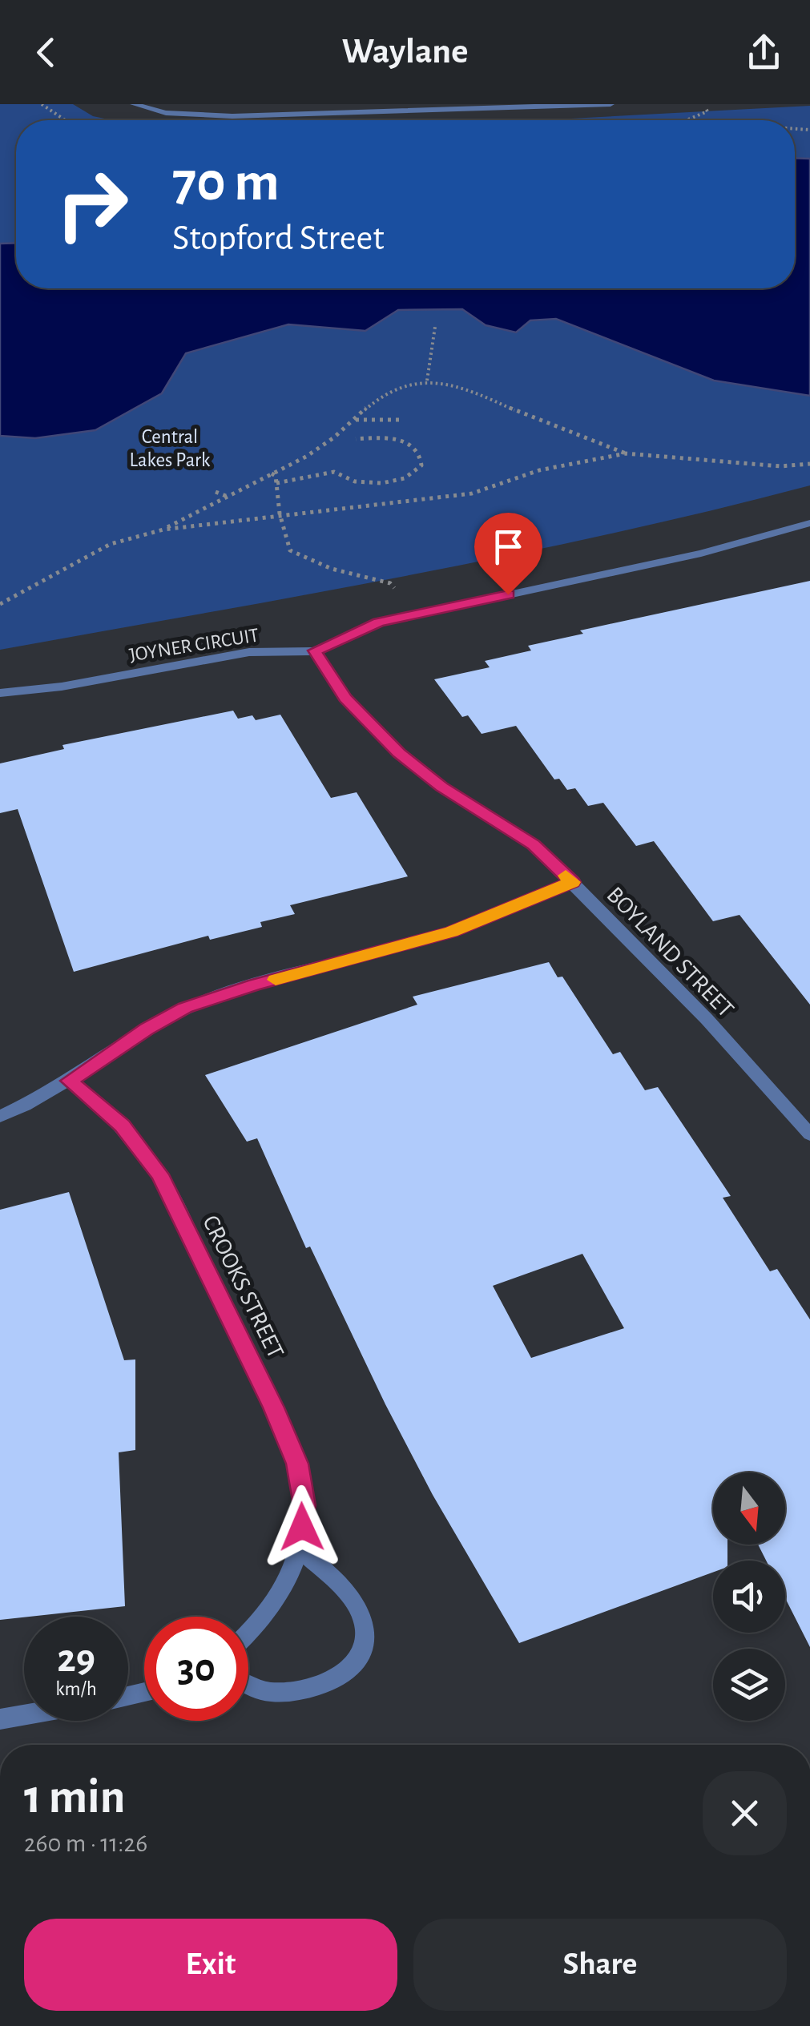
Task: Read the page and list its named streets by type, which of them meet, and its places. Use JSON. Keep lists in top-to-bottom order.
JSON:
{
  "streets": {
    "street": ["JOYNER CIRCUIT", "BOYLAND STREET", "CROOKS STREET"]
  },
  "crossings": [
    ["JOYNER CIRCUIT", "BOYLAND STREET"]
  ],
  "parks": ["Central Lakes Park"],
  "north": "bottom",
  "page": {
    "header": "Waylane",
    "turn": ["70 m", "Stopford Street"],
    "speed": "29 km/h",
    "limit": "30",
    "heading": ["1 min", "260 m · 11:26"],
    "buttons": ["Exit", "Share"]
  }
}
